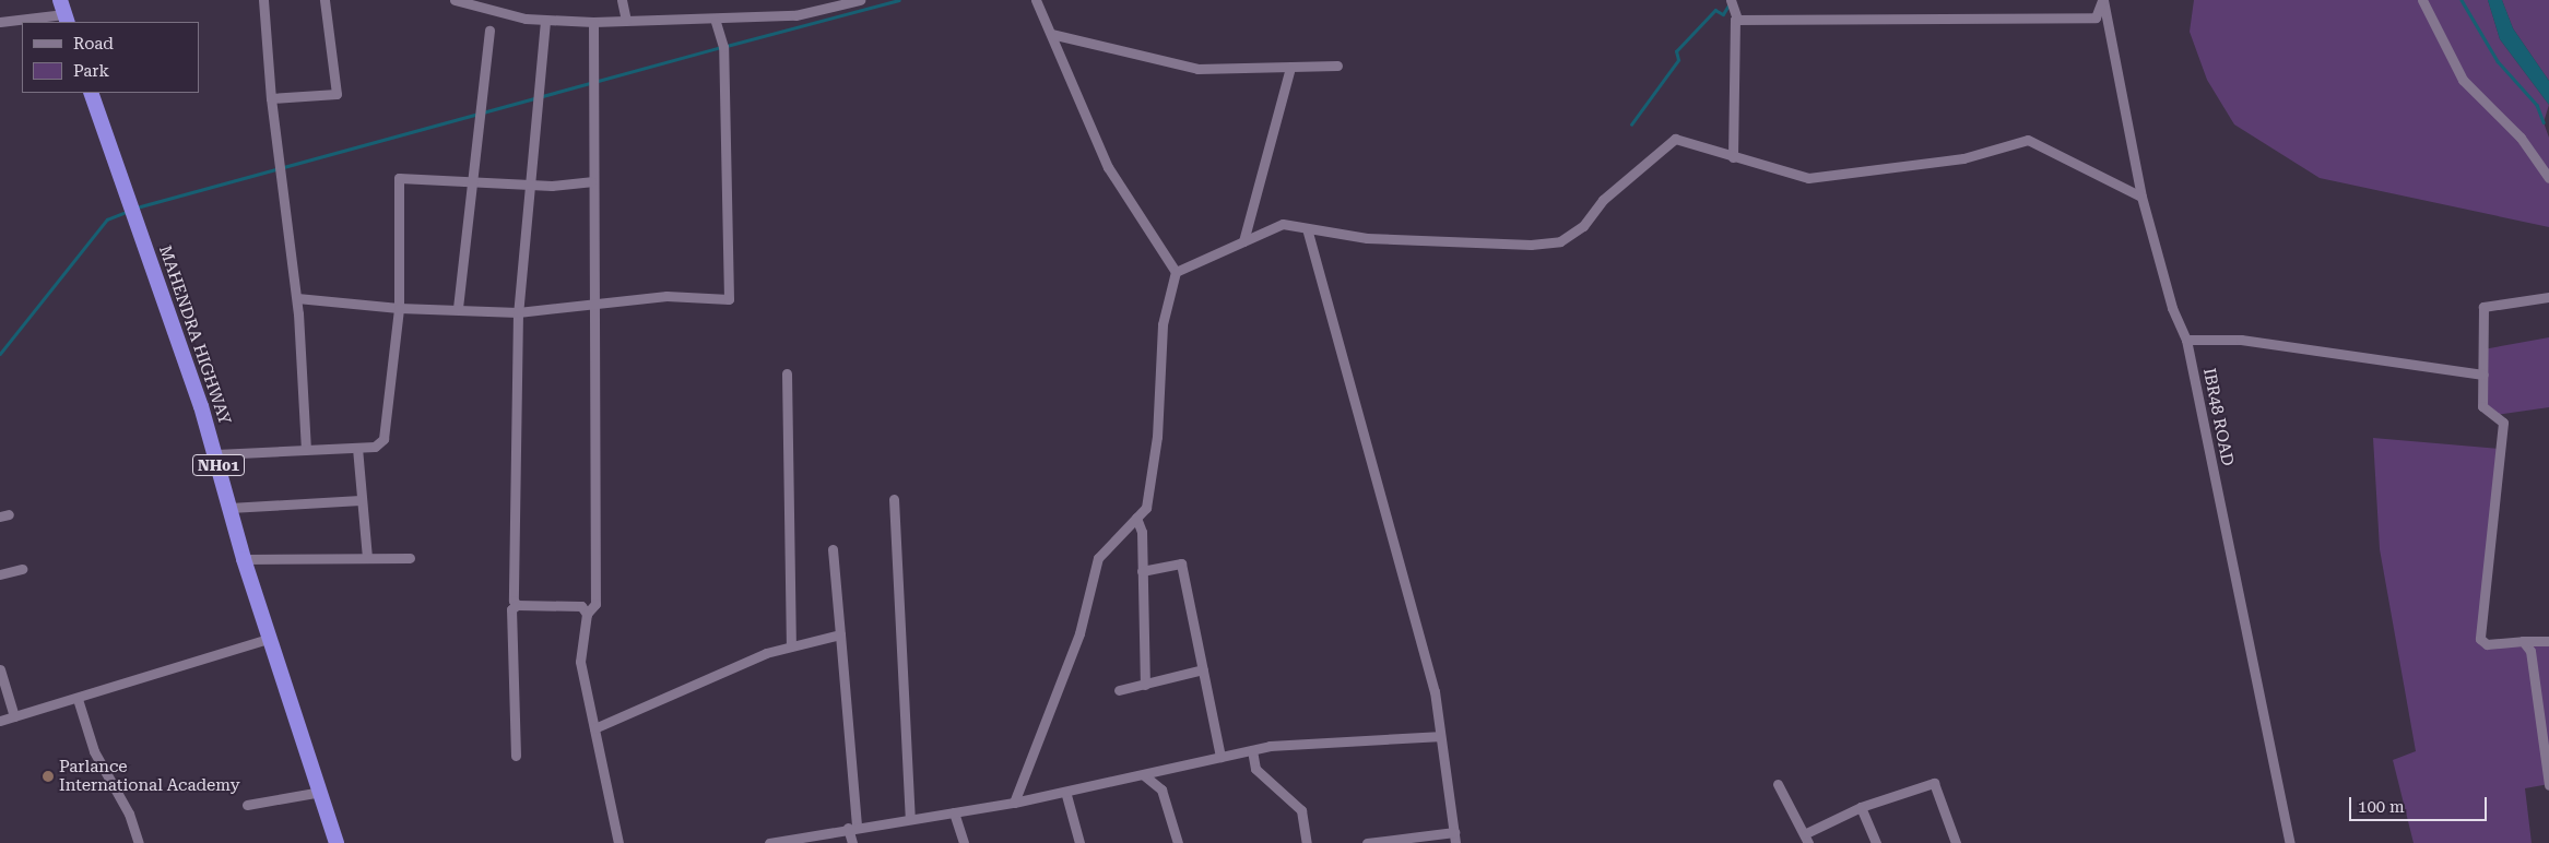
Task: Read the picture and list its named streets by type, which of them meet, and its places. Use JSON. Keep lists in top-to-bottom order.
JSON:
{
  "streets": {
    "highway": ["MAHENDRA HIGHWAY", "NH01"],
    "street": ["IBR48 ROAD"]
  },
  "places": ["Parlance International Academy"],
  "legend": ["Road", "Park"],
  "scale_bar": "100 m"
}
